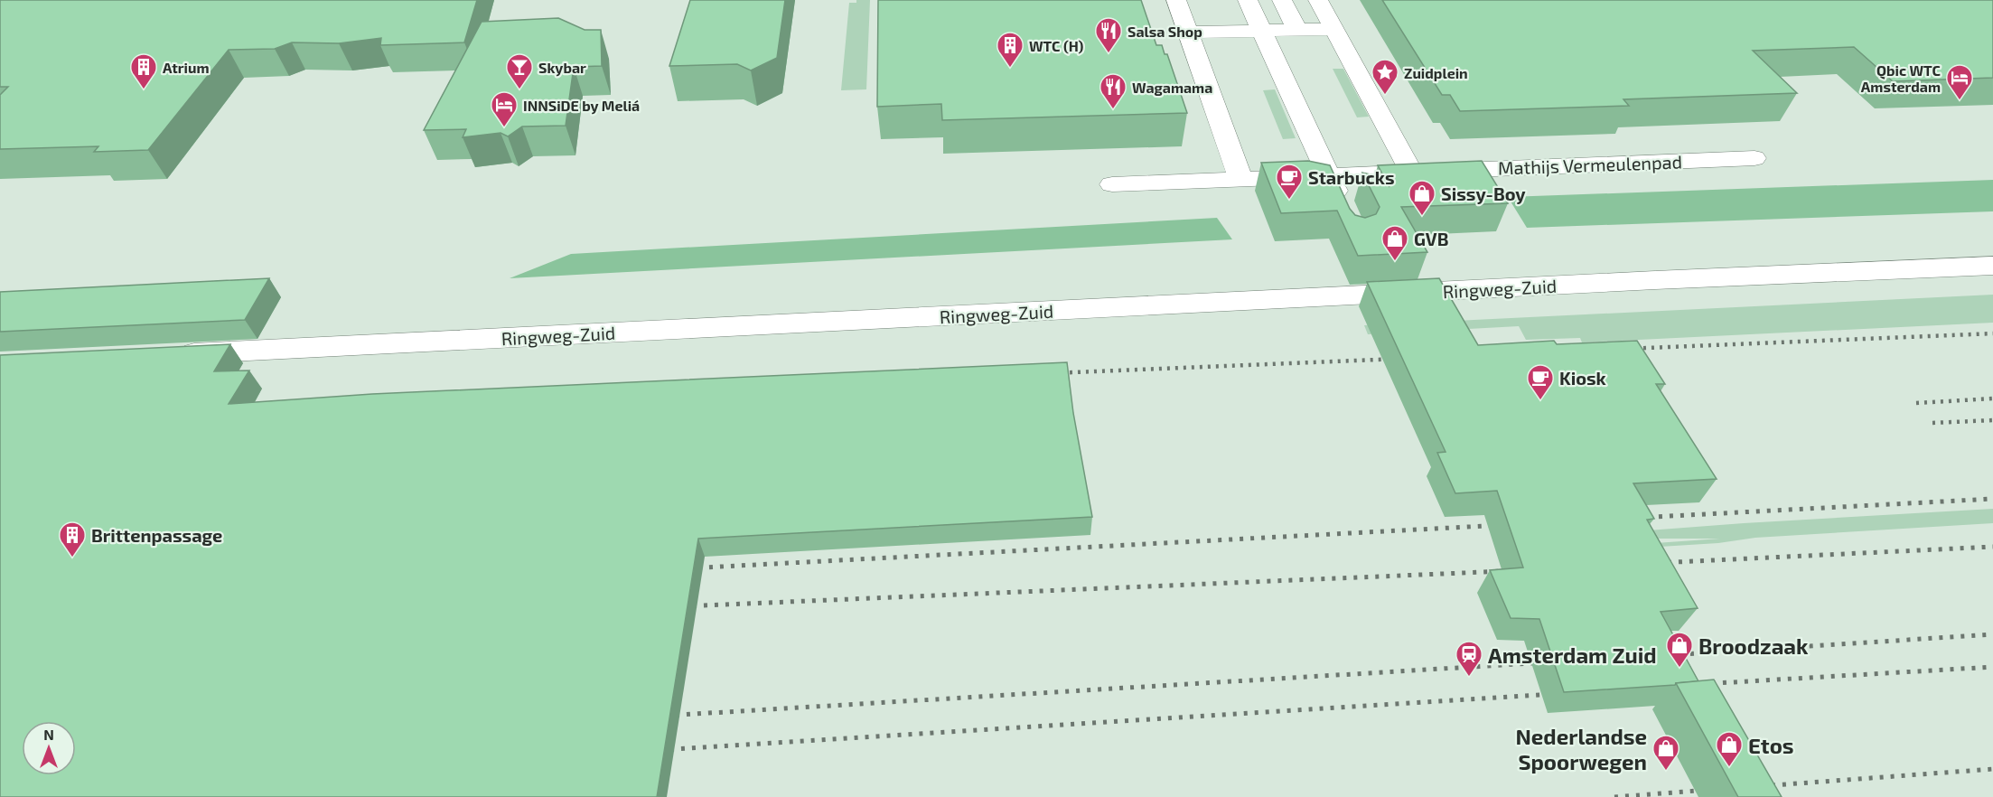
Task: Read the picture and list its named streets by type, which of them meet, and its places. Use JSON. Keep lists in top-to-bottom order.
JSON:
{
  "streets": {
    "main road": ["Mathijs Vermeulenpad", "Ringweg-Zuid"]
  },
  "places": {
    "restaurant": ["Salsa Shop", "Wagamama"],
    "building": ["WTC (H)", "Atrium", "Brittenpassage"],
    "bar": ["Skybar"],
    "place": ["Zuidplein"],
    "hotel": ["Qbic WTC Amsterdam", "INNSiDE by Meliá"],
    "cafe": ["Starbucks", "Kiosk"],
    "shop": [
      "Sissy-Boy",
      "GVB",
      "Broodzaak",
      "Etos",
      "Nederlandse Spoorwegen"
    ],
    "station": ["Amsterdam Zuid"]
  },
  "north": "top"
}
